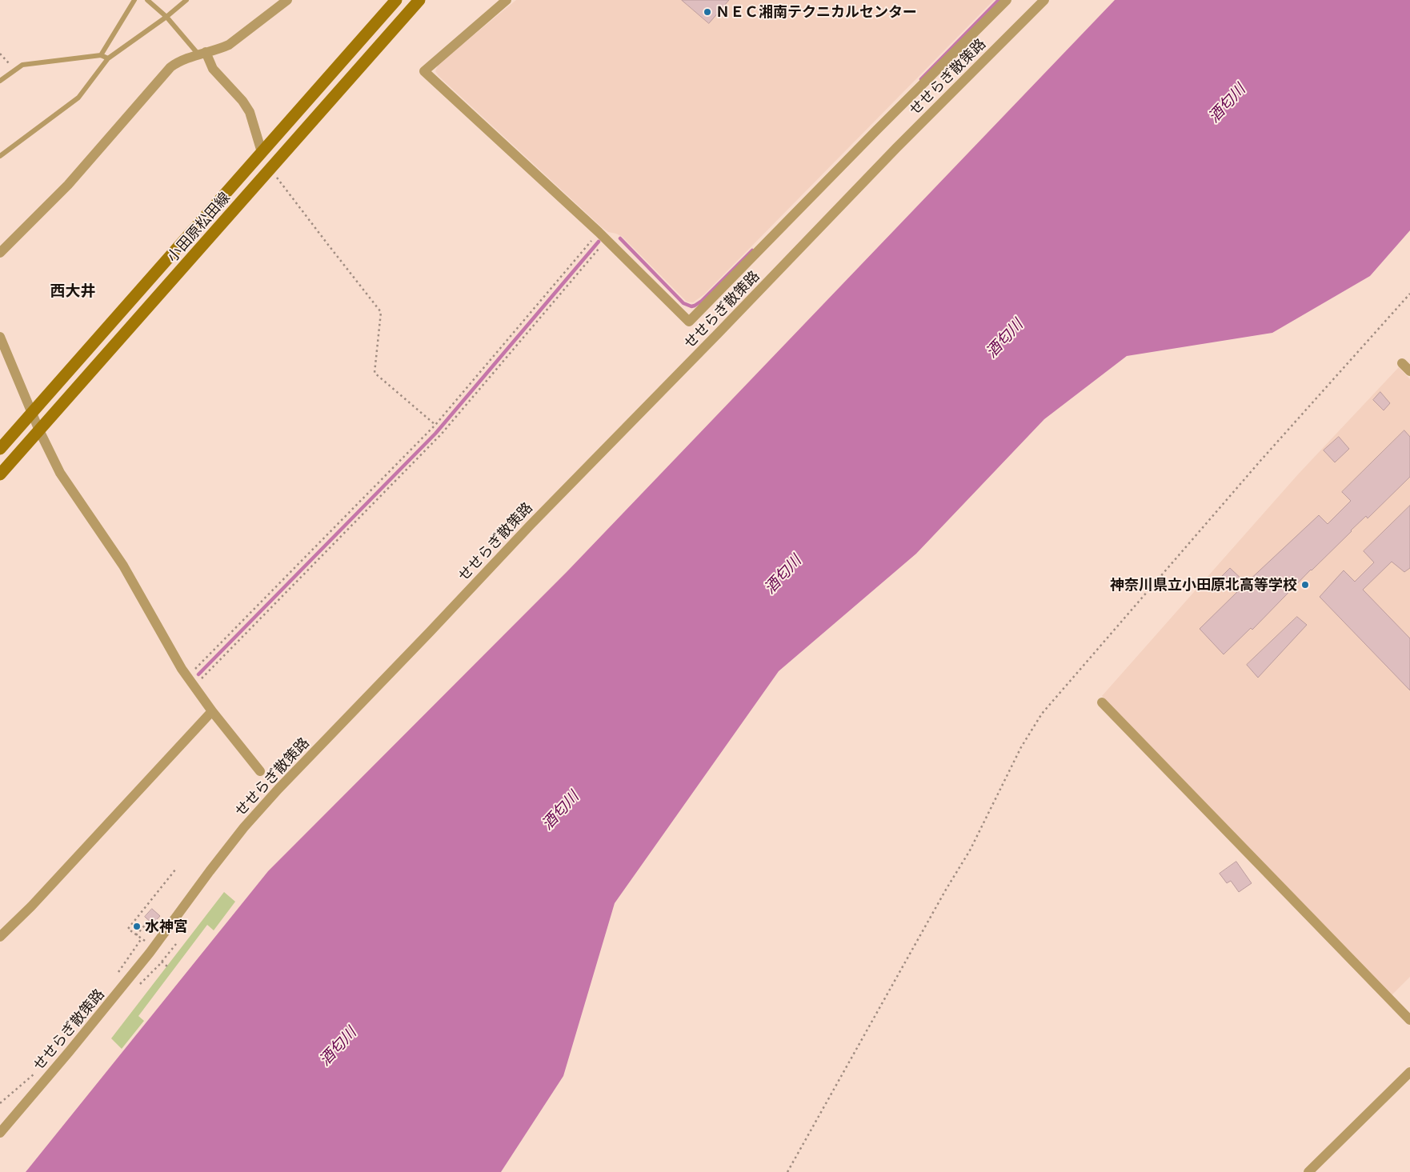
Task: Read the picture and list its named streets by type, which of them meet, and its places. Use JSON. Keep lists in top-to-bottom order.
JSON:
{
  "streets": {
    "main road": ["小田原松田線"],
    "street": ["せせらぎ散策路"]
  },
  "districts": ["西大井"],
  "water": ["酒匂川"],
  "places": ["ＮＥＣ湘南テクニカルセンター", "神奈川県立小田原北高等学校", "水神宮"]
}
